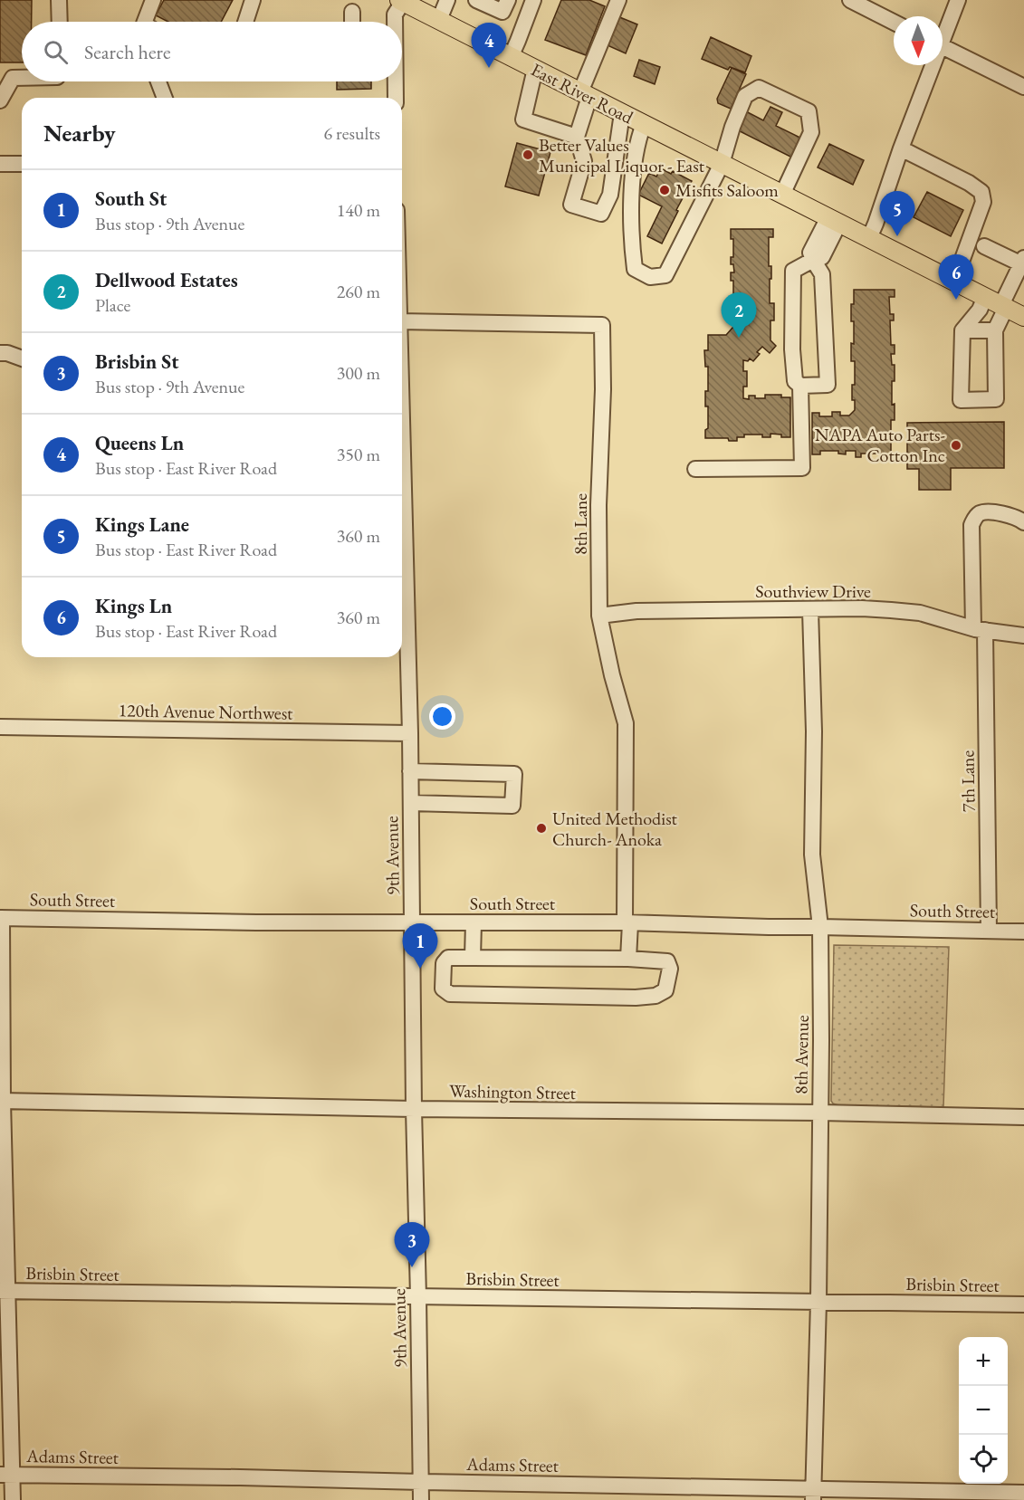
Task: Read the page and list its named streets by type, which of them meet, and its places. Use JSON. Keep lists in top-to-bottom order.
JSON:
{
  "streets": {
    "main road": ["East River Road"],
    "street": [
      "8th Lane",
      "Southview Drive",
      "120th Avenue Northwest",
      "7th Lane",
      "9th Avenue",
      "South Street",
      "8th Avenue",
      "Washington Street",
      "Brisbin Street",
      "Adams Street"
    ]
  },
  "crossings": [
    ["8th Lane", "Southview Drive"],
    ["8th Lane", "South Street"],
    ["Southview Drive", "7th Lane"],
    ["Southview Drive", "8th Avenue"],
    ["120th Avenue Northwest", "9th Avenue"],
    ["7th Lane", "South Street"],
    ["9th Avenue", "South Street"],
    ["9th Avenue", "Washington Street"],
    ["9th Avenue", "Brisbin Street"],
    ["9th Avenue", "Adams Street"],
    ["South Street", "8th Avenue"],
    ["8th Avenue", "Washington Street"],
    ["8th Avenue", "Brisbin Street"],
    ["8th Avenue", "Adams Street"]
  ],
  "places": [
    "Better Values Municipal Liquor - East",
    "Misfits Saloom",
    "NAPA Auto Parts- Cotton Inc",
    "United Methodist Church- Anoka"
  ],
  "north": "bottom",
  "page": {
    "search": "Search here",
    "pins": [
      "4",
      "5",
      "6",
      "2",
      "1",
      "3"
    ],
    "heading": ["Nearby", "6 results"],
    "list": [
      {
        "mark": "1",
        "name": "South St",
        "note": "Bus stop · 9th Avenue",
        "value": "140 m"
      },
      {
        "mark": "2",
        "name": "Dellwood Estates",
        "note": "Place",
        "value": "260 m"
      },
      {
        "mark": "3",
        "name": "Brisbin St",
        "note": "Bus stop · 9th Avenue",
        "value": "300 m"
      },
      {
        "mark": "4",
        "name": "Queens Ln",
        "note": "Bus stop · East River Road",
        "value": "350 m"
      },
      {
        "mark": "5",
        "name": "Kings Lane",
        "note": "Bus stop · East River Road",
        "value": "360 m"
      },
      {
        "mark": "6",
        "name": "Kings Ln",
        "note": "Bus stop · East River Road",
        "value": "360 m"
      }
    ],
    "map_buttons": ["+", "−"]
  }
}
